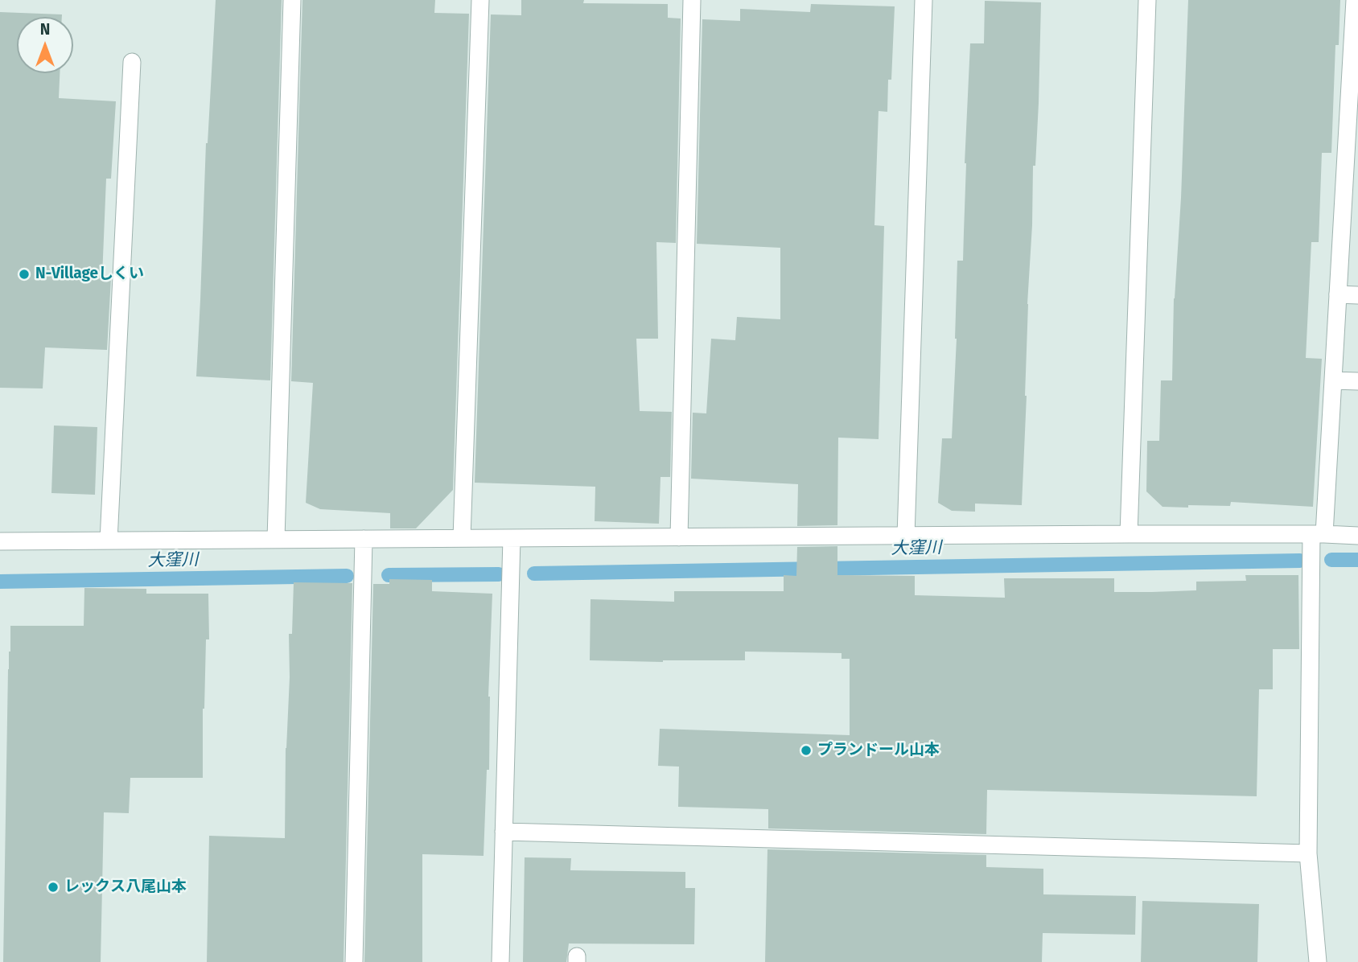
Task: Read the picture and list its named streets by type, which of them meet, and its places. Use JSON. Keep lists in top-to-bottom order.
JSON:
{
  "water": ["大窪川"],
  "places": ["N-Villageしくい", "プランドール山本", "レックス八尾山本"],
  "north": "top"
}
